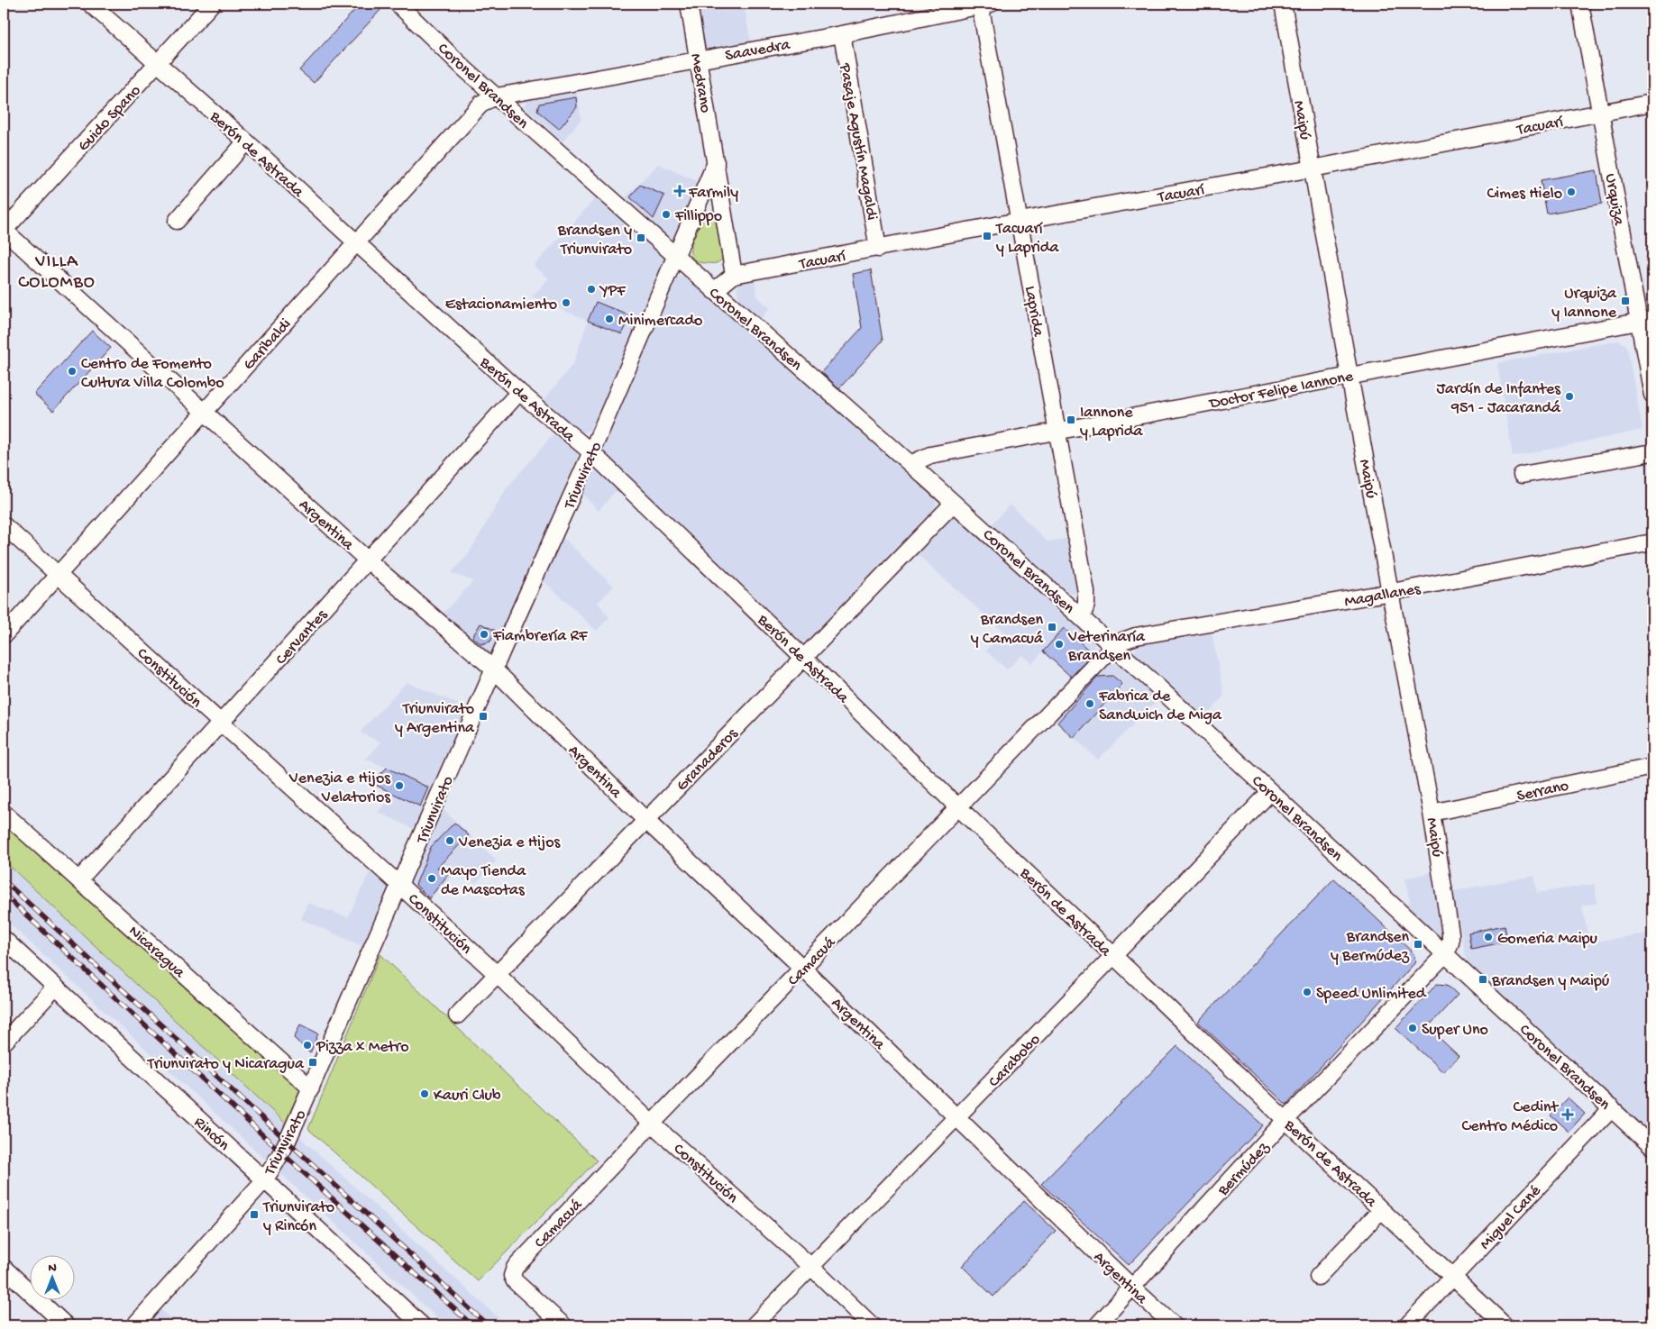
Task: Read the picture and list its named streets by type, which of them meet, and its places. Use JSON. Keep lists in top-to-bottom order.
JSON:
{
  "streets": {
    "street": [
      "Saavedra",
      "Medrano",
      "Coronel Brandsen",
      "Guido Spano",
      "Maipú",
      "Tacuarí",
      "Pasaje Agustín Magaldi",
      "Berón de Astrada",
      "Urquiza",
      "Laprida",
      "Garibaldi",
      "Doctor Felipe Iannone",
      "Triunvirato",
      "Argentina",
      "Magallanes",
      "Cervantes",
      "Constitución",
      "Granaderos",
      "Serrano",
      "Nicaragua",
      "Camacuá",
      "Carabobo",
      "Rincón",
      "Bermúdez",
      "Miguel Cané"
    ]
  },
  "crossings": [
    ["Saavedra", "Medrano"],
    ["Saavedra", "Coronel Brandsen"],
    ["Saavedra", "Pasaje Agustín Magaldi"],
    ["Saavedra", "Laprida"],
    ["Saavedra", "Garibaldi"],
    ["Medrano", "Tacuarí"],
    ["Coronel Brandsen", "Maipú"],
    ["Coronel Brandsen", "Tacuarí"],
    ["Coronel Brandsen", "Laprida"],
    ["Coronel Brandsen", "Garibaldi"],
    ["Coronel Brandsen", "Doctor Felipe Iannone"],
    ["Coronel Brandsen", "Triunvirato"],
    ["Coronel Brandsen", "Magallanes"],
    ["Coronel Brandsen", "Granaderos"],
    ["Coronel Brandsen", "Camacuá"],
    ["Coronel Brandsen", "Carabobo"],
    ["Coronel Brandsen", "Bermúdez"],
    ["Coronel Brandsen", "Miguel Cané"],
    ["Guido Spano", "Berón de Astrada"],
    ["Guido Spano", "Argentina"],
    ["Maipú", "Tacuarí"],
    ["Maipú", "Doctor Felipe Iannone"],
    ["Maipú", "Magallanes"],
    ["Maipú", "Serrano"],
    ["Maipú", "Bermúdez"],
    ["Tacuarí", "Pasaje Agustín Magaldi"],
    ["Tacuarí", "Urquiza"],
    ["Tacuarí", "Laprida"],
    ["Berón de Astrada", "Garibaldi"],
    ["Berón de Astrada", "Triunvirato"],
    ["Berón de Astrada", "Cervantes"],
    ["Berón de Astrada", "Granaderos"],
    ["Berón de Astrada", "Camacuá"],
    ["Berón de Astrada", "Carabobo"],
    ["Berón de Astrada", "Bermúdez"],
    ["Berón de Astrada", "Miguel Cané"],
    ["Urquiza", "Doctor Felipe Iannone"],
    ["Laprida", "Doctor Felipe Iannone"],
    ["Garibaldi", "Argentina"],
    ["Garibaldi", "Constitución"],
    ["Triunvirato", "Argentina"],
    ["Triunvirato", "Constitución"],
    ["Triunvirato", "Nicaragua"],
    ["Triunvirato", "Rincón"],
    ["Argentina", "Cervantes"],
    ["Argentina", "Granaderos"],
    ["Argentina", "Camacuá"],
    ["Argentina", "Carabobo"],
    ["Argentina", "Bermúdez"],
    ["Magallanes", "Camacuá"],
    ["Cervantes", "Constitución"],
    ["Cervantes", "Nicaragua"],
    ["Constitución", "Granaderos"],
    ["Constitución", "Camacuá"],
    ["Constitución", "Carabobo"]
  ],
  "districts": ["VILLA COLOMBO"],
  "places": {
    "health": ["Farmily", "Cedint Centro Médico"],
    "other": [
      "Cimes Hielo",
      "Fillippo",
      "YPF",
      "Estacionamiento",
      "Minimercado",
      "Centro de Fomento Cultura Villa Colombo",
      "Jardín de Infantes 951 - Jacarandá",
      "Fiambrería RF",
      "Veterinaría Brandsen",
      "Fabrica de Sandwich de Miga",
      "Venezia e Hijos Velatorios",
      "Venezia e Hijos",
      "Mayo Tienda de Mascotas",
      "Gomeria Maipu",
      "Speed Unlimited",
      "Super Uno",
      "Pizza x Metro",
      "Kauri Club"
    ],
    "transit": [
      "Tacuarí y Laprida",
      "Brandsen y Triunvirato",
      "Urquiza y Iannone",
      "Iannone y Laprida",
      "Brandsen y Camacuá",
      "Triunvirato y Argentina",
      "Brandsen y Bermúdez",
      "Brandsen y Maipú",
      "Triunvirato y Nicaragua",
      "Triunvirato y Rincón"
    ]
  },
  "north": "top"
}
